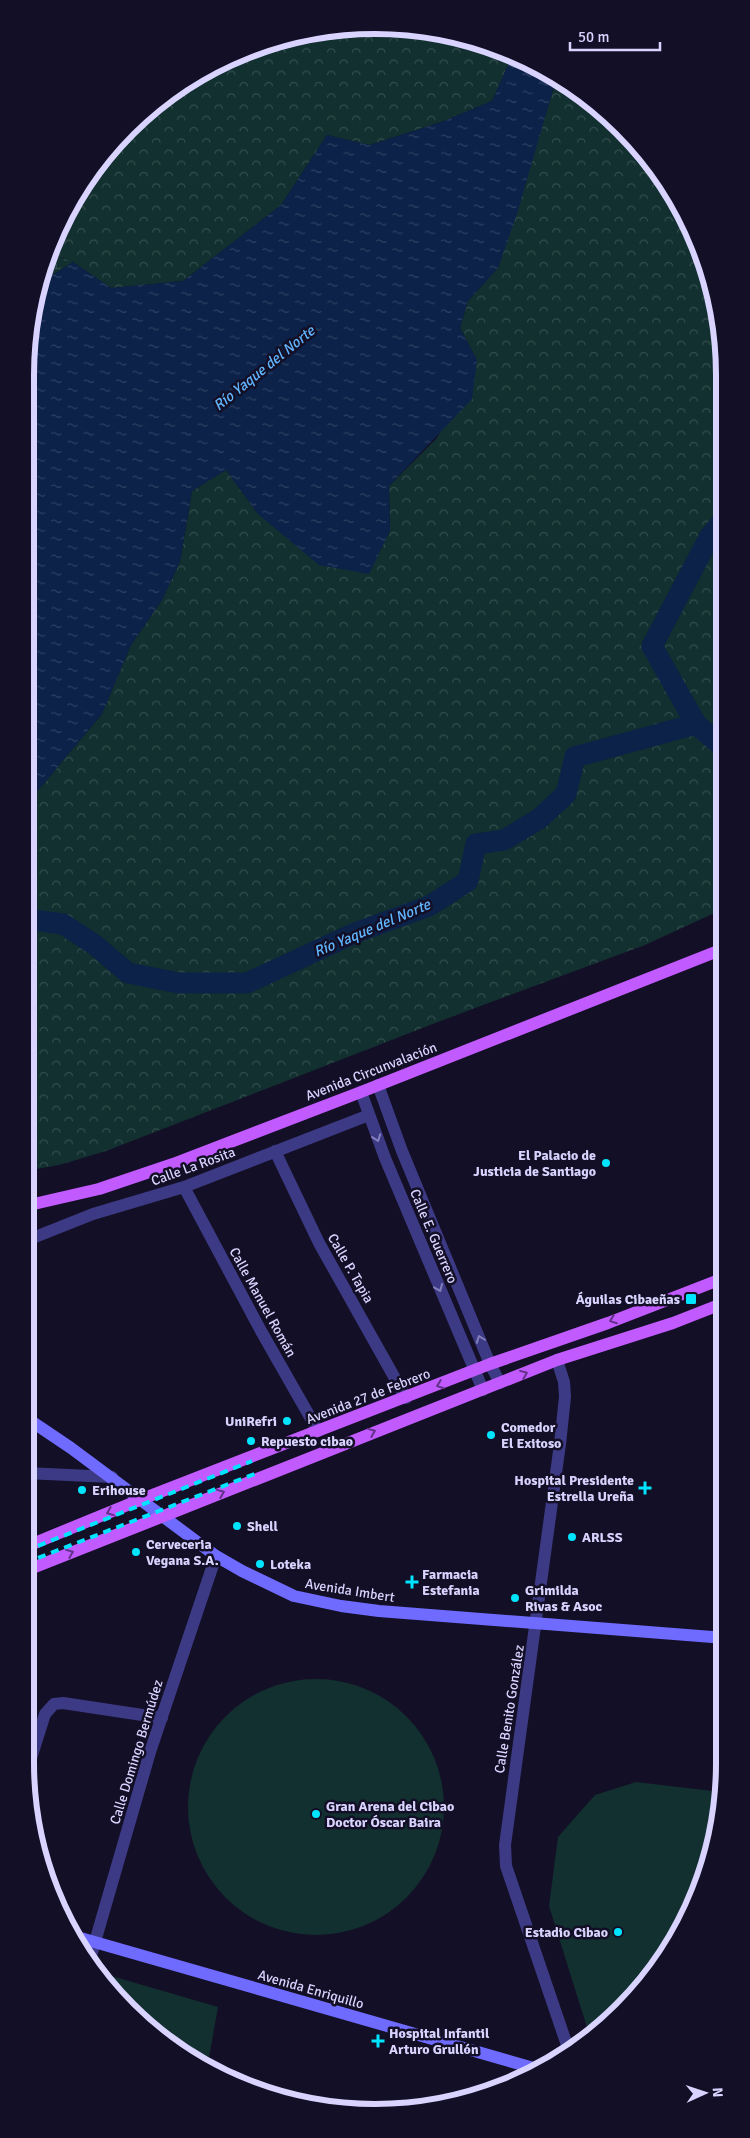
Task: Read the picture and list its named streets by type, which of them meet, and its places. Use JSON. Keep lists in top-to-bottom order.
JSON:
{
  "streets": {
    "main road": [
      "Avenida Circunvalación",
      "Avenida 27 de Febrero",
      "Avenida Imbert",
      "Avenida Enriquillo"
    ],
    "street": [
      "Calle La Rosita",
      "Calle E. Guerrero",
      "Calle P. Tapia",
      "Calle Manuel Román",
      "Calle Benito González",
      "Calle Domingo Bermúdez"
    ]
  },
  "crossings": [
    ["Avenida Circunvalación", "Calle E. Guerrero"],
    ["Calle La Rosita", "Calle E. Guerrero"],
    ["Calle La Rosita", "Calle P. Tapia"],
    ["Calle La Rosita", "Calle Manuel Román"],
    ["Calle E. Guerrero", "Avenida 27 de Febrero"],
    ["Calle P. Tapia", "Avenida 27 de Febrero"],
    ["Calle Manuel Román", "Avenida 27 de Febrero"],
    ["Avenida 27 de Febrero", "Avenida Imbert"],
    ["Avenida Imbert", "Calle Benito González"],
    ["Avenida Imbert", "Calle Domingo Bermúdez"],
    ["Calle Domingo Bermúdez", "Avenida Enriquillo"]
  ],
  "water": ["Río Yaque del Norte"],
  "places": {
    "other": [
      "El Palacio de Justicia de Santiago",
      "UniRefri",
      "Comedor El Exitoso",
      "Repuesto cibao",
      "Erihouse",
      "Shell",
      "ARLSS",
      "Cerveceria Vegana S.A.",
      "Loteka",
      "Grimilda Rivas & Asoc",
      "Gran Arena del Cibao Doctor Óscar Baira",
      "Estadio Cibao"
    ],
    "transit": ["Águilas Cibaeñas"],
    "health": ["Hospital Presidente Estrella Ureña", "Farmacia Estefania", "Hospital Infantil Arturo Grullón"]
  },
  "scale_bar": "50 m",
  "north": "right"
}
